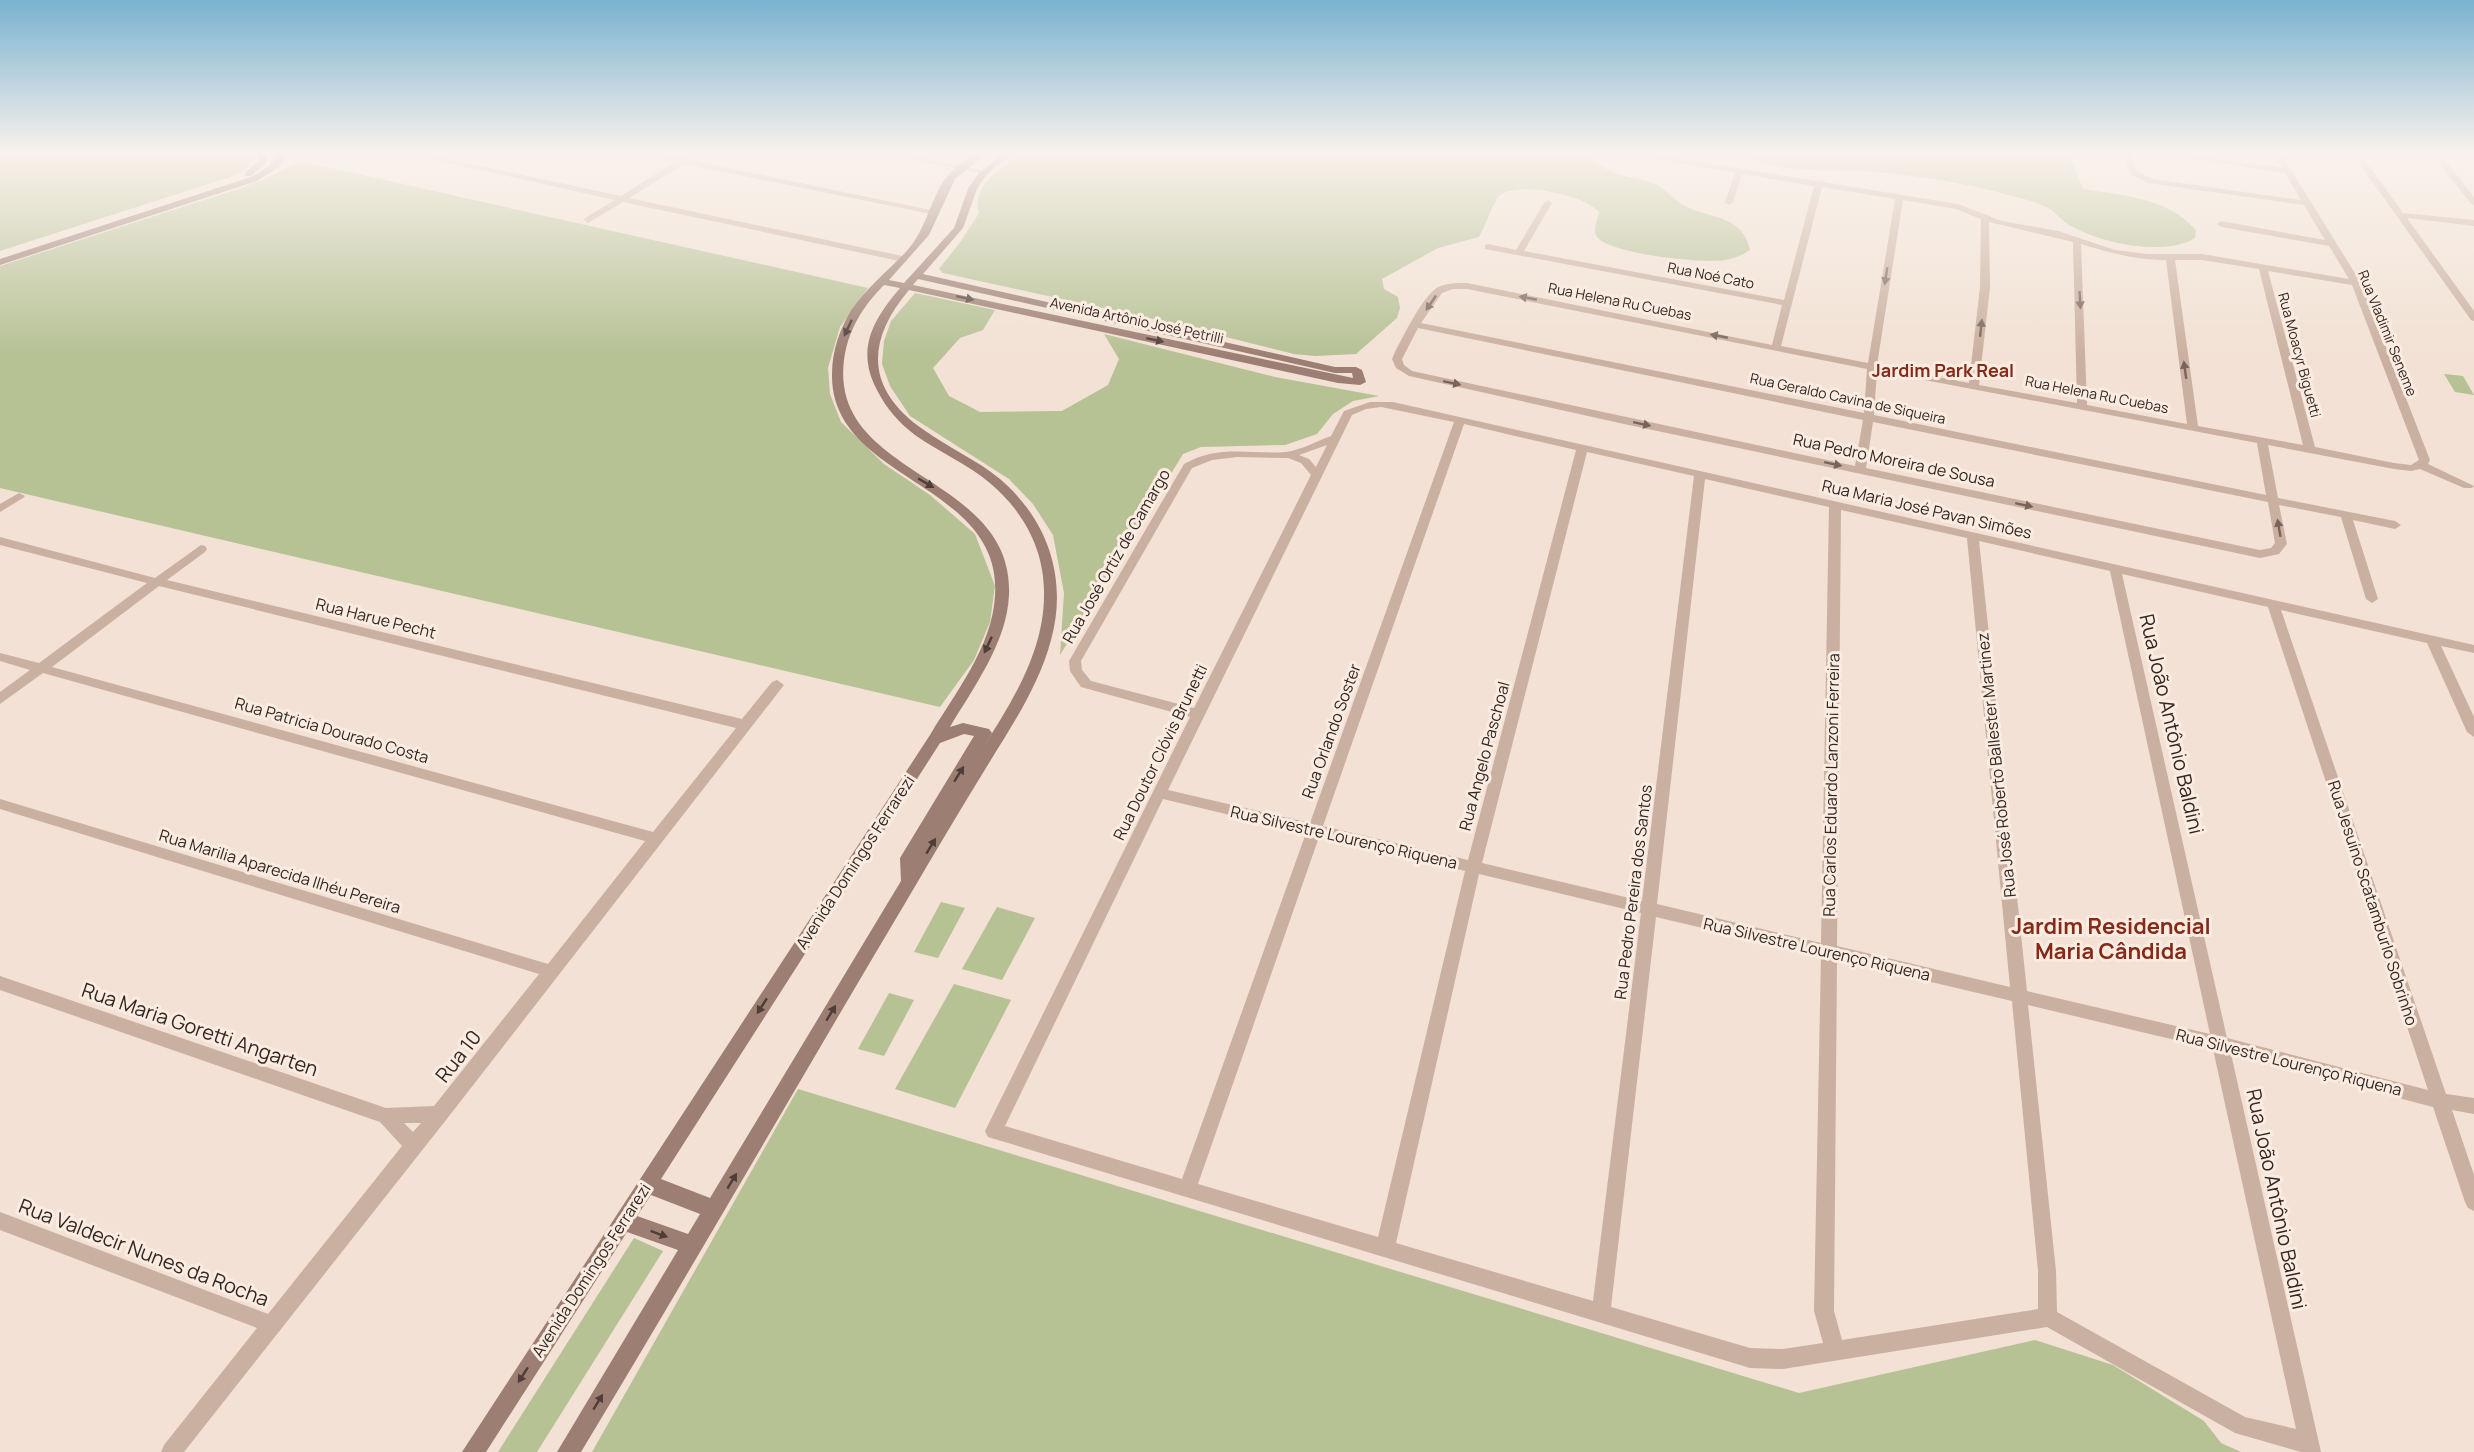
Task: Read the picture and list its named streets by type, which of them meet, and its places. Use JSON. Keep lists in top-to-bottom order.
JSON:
{
  "streets": {
    "main road": ["Avenida Artônio José Petrilli", "Avenida Domingos Ferrarezi"],
    "street": [
      "Rua Noé Cato",
      "Rua Helena Ru Cuebas",
      "Rua Vladimir Seneme",
      "Rua Moacyr Biguetti",
      "Rua Geraldo Cavina de Siqueira",
      "Rua Pedro Moreira de Sousa",
      "Rua Maria José Pavan Simões",
      "Rua José Ortiz de Camargo",
      "Rua Harue Pecht",
      "Rua João Antônio Baldini",
      "Rua Patricia Dourado Costa",
      "Rua Orlando Soster",
      "Rua Doutor Clóvis Brunetti",
      "Rua Angelo Paschoal",
      "Rua José Roberto Ballester Martinez",
      "Rua Carlos Eduardo Lanzoni Ferreira",
      "Rua Silvestre Lourenço Riquena",
      "Rua Marilia Aparecida Ilhéu Pereira",
      "Rua Pedro Pereira dos Santos",
      "Rua Jesuíno Scatamburlo Sobrinho",
      "Rua Maria Goretti Angarten",
      "Rua 10",
      "Rua Valdecir Nunes da Rocha"
    ]
  },
  "crossings": [
    ["Rua Helena Ru Cuebas", "Rua Vladimir Seneme"],
    ["Rua Helena Ru Cuebas", "Rua Moacyr Biguetti"],
    ["Rua Helena Ru Cuebas", "Rua Geraldo Cavina de Siqueira"],
    ["Rua Helena Ru Cuebas", "Rua Pedro Moreira de Sousa"],
    ["Avenida Artônio José Petrilli", "Avenida Domingos Ferrarezi"],
    ["Rua Geraldo Cavina de Siqueira", "Rua Pedro Moreira de Sousa"],
    ["Rua Maria José Pavan Simões", "Rua João Antônio Baldini"],
    ["Rua Maria José Pavan Simões", "Rua Orlando Soster"],
    ["Rua Maria José Pavan Simões", "Rua Doutor Clóvis Brunetti"],
    ["Rua Maria José Pavan Simões", "Rua Angelo Paschoal"],
    ["Rua Maria José Pavan Simões", "Rua José Roberto Ballester Martinez"],
    ["Rua Maria José Pavan Simões", "Rua Carlos Eduardo Lanzoni Ferreira"],
    ["Rua Maria José Pavan Simões", "Rua Pedro Pereira dos Santos"],
    ["Rua Maria José Pavan Simões", "Rua Jesuíno Scatamburlo Sobrinho"],
    ["Rua José Ortiz de Camargo", "Rua Doutor Clóvis Brunetti"],
    ["Rua Harue Pecht", "Rua 10"],
    ["Rua João Antônio Baldini", "Rua Silvestre Lourenço Riquena"],
    ["Rua Patricia Dourado Costa", "Rua 10"],
    ["Rua Orlando Soster", "Rua Doutor Clóvis Brunetti"],
    ["Rua Orlando Soster", "Rua Silvestre Lourenço Riquena"],
    ["Rua Doutor Clóvis Brunetti", "Rua Silvestre Lourenço Riquena"],
    ["Rua Angelo Paschoal", "Rua Silvestre Lourenço Riquena"],
    ["Rua José Roberto Ballester Martinez", "Rua Silvestre Lourenço Riquena"],
    ["Rua Carlos Eduardo Lanzoni Ferreira", "Rua Silvestre Lourenço Riquena"],
    ["Rua Silvestre Lourenço Riquena", "Rua Pedro Pereira dos Santos"],
    ["Rua Silvestre Lourenço Riquena", "Rua Jesuíno Scatamburlo Sobrinho"],
    ["Rua Marilia Aparecida Ilhéu Pereira", "Rua 10"],
    ["Rua Maria Goretti Angarten", "Rua 10"],
    ["Rua 10", "Rua Valdecir Nunes da Rocha"]
  ],
  "one_way": ["Rua Pedro Moreira de Sousa"],
  "districts": ["Jardim Park Real", "Jardim Residencial Maria Cândida"]
}
